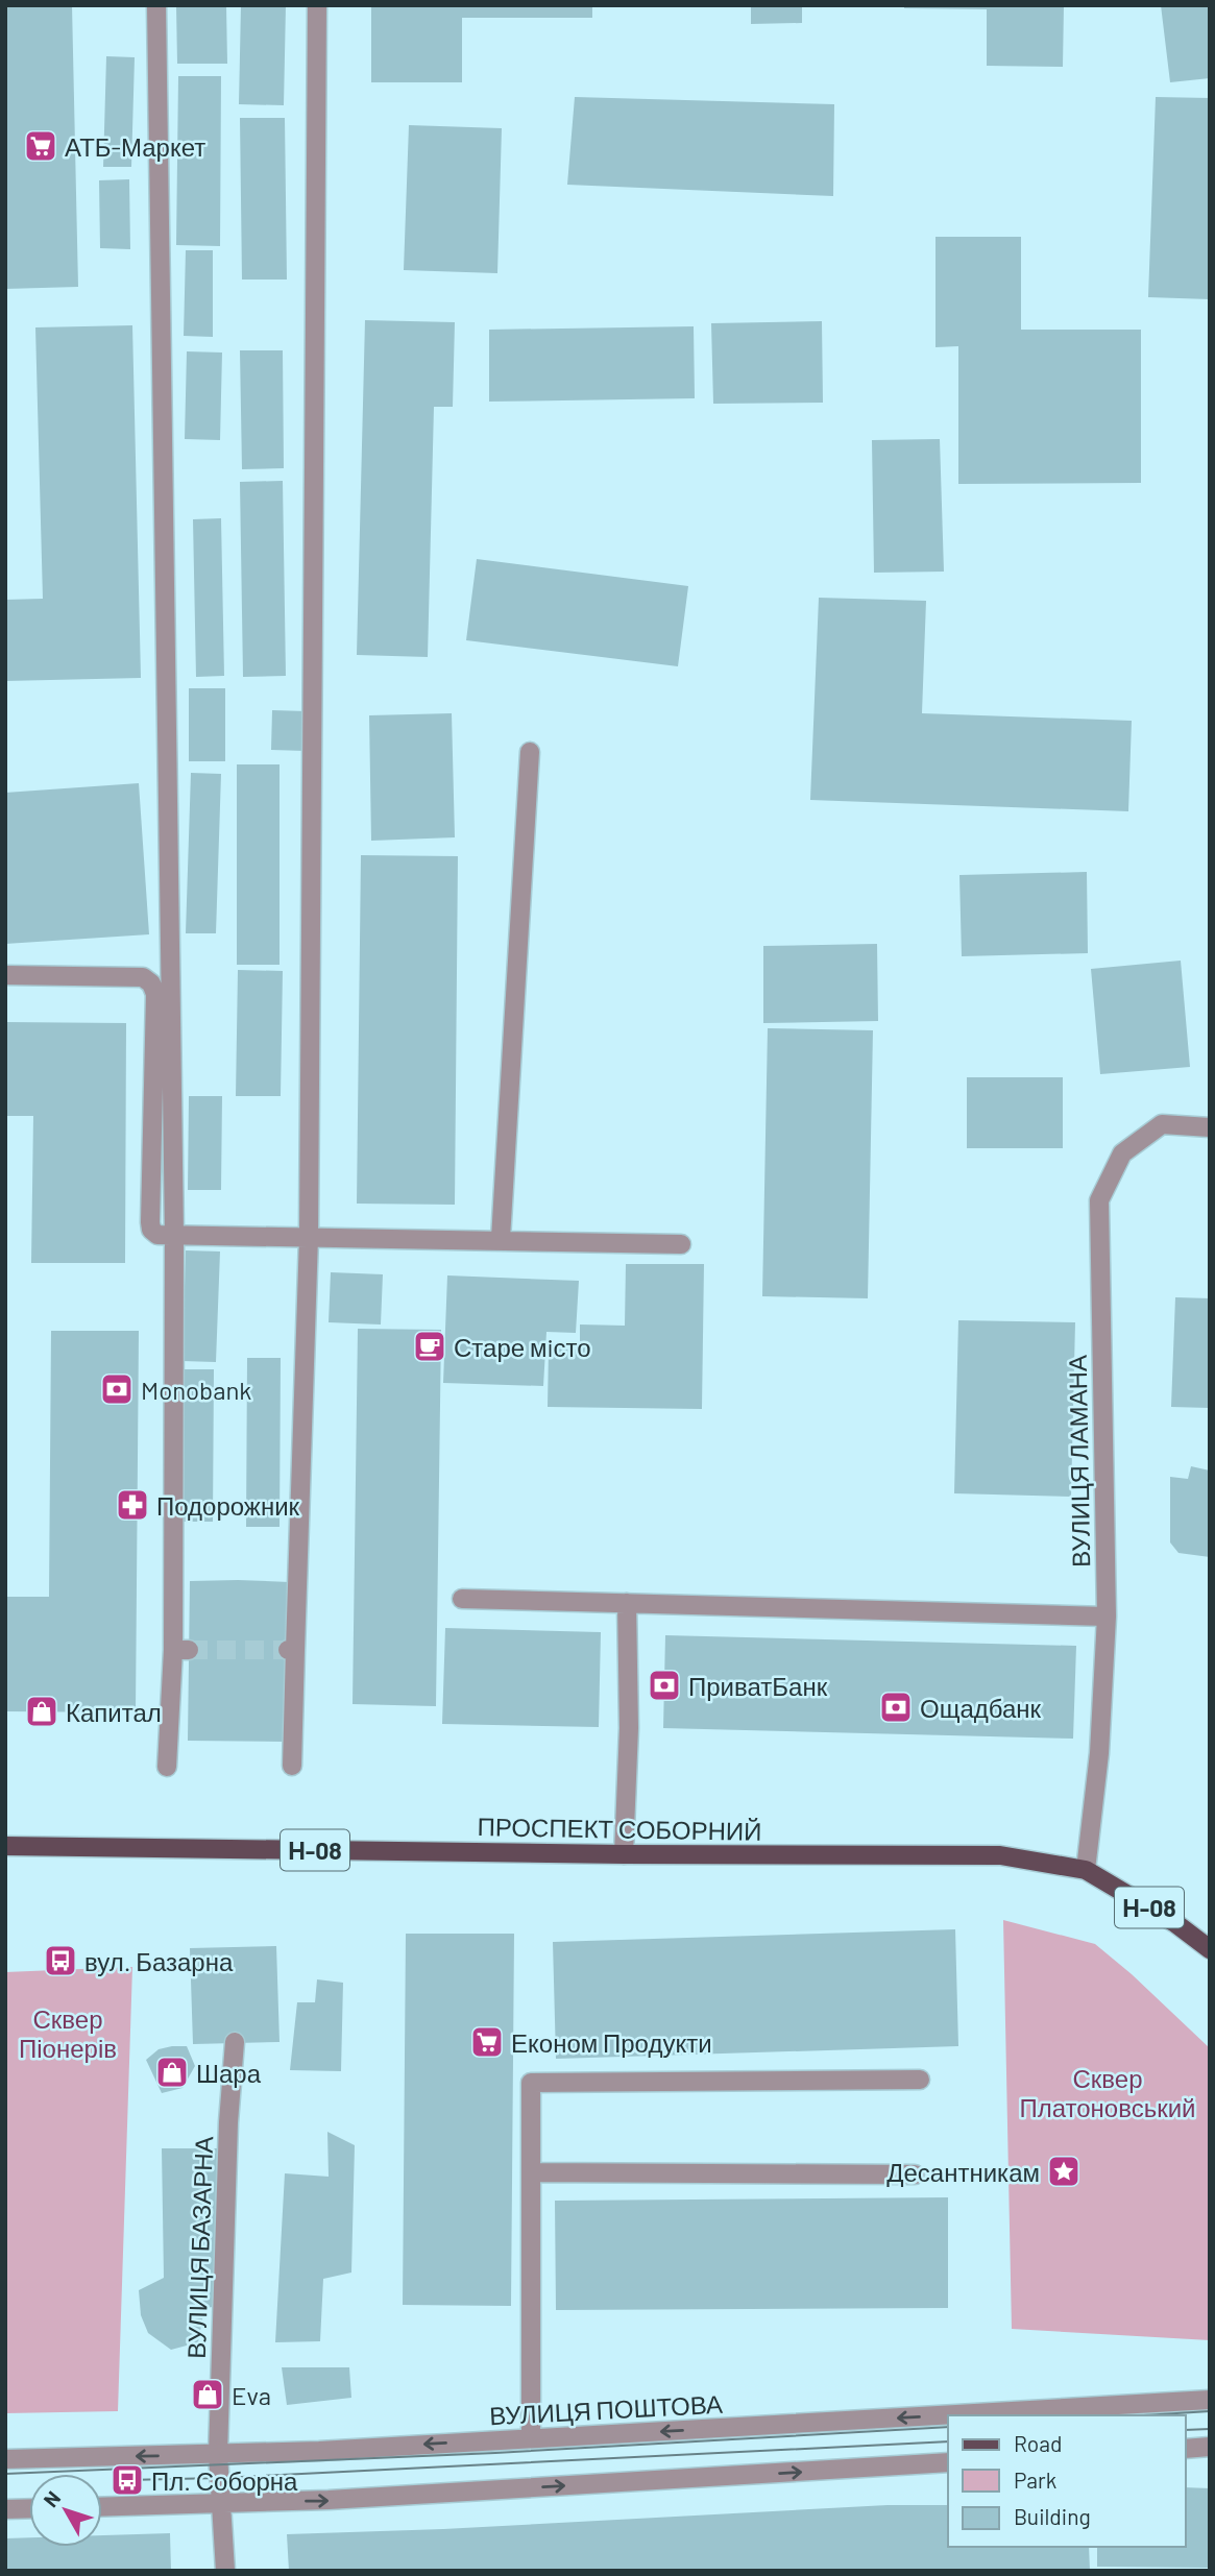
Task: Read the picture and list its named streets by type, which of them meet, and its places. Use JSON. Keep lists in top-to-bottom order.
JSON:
{
  "streets": {
    "main road": ["ПРОСПЕКТ СОБОРНИЙ", "Н-08"],
    "street": ["ВУЛИЦЯ ЛАМАНА", "ВУЛИЦЯ БАЗАРНА", "ВУЛИЦЯ ПОШТОВА"]
  },
  "crossings": [
    ["ВУЛИЦЯ ЛАМАНА", "ПРОСПЕКТ СОБОРНИЙ"],
    ["ВУЛИЦЯ БАЗАРНА", "ВУЛИЦЯ ПОШТОВА"]
  ],
  "parks": ["Сквер Піонерів", "Сквер Платоновський"],
  "places": {
    "supermarket": ["АТБ-Маркет", "Економ Продукти"],
    "cafe": ["Старе мiсто"],
    "bank": ["Monobank", "ПриватБанк", "Ощадбанк"],
    "pharmacy": ["Подорожник"],
    "shop": ["Капитал", "Шара", "Eva"],
    "bus stop": ["вул. Базарна", "Пл. Соборна"],
    "place": ["Десантникам"]
  },
  "legend": ["Road", "Park", "Building"],
  "north": "top left"
}
